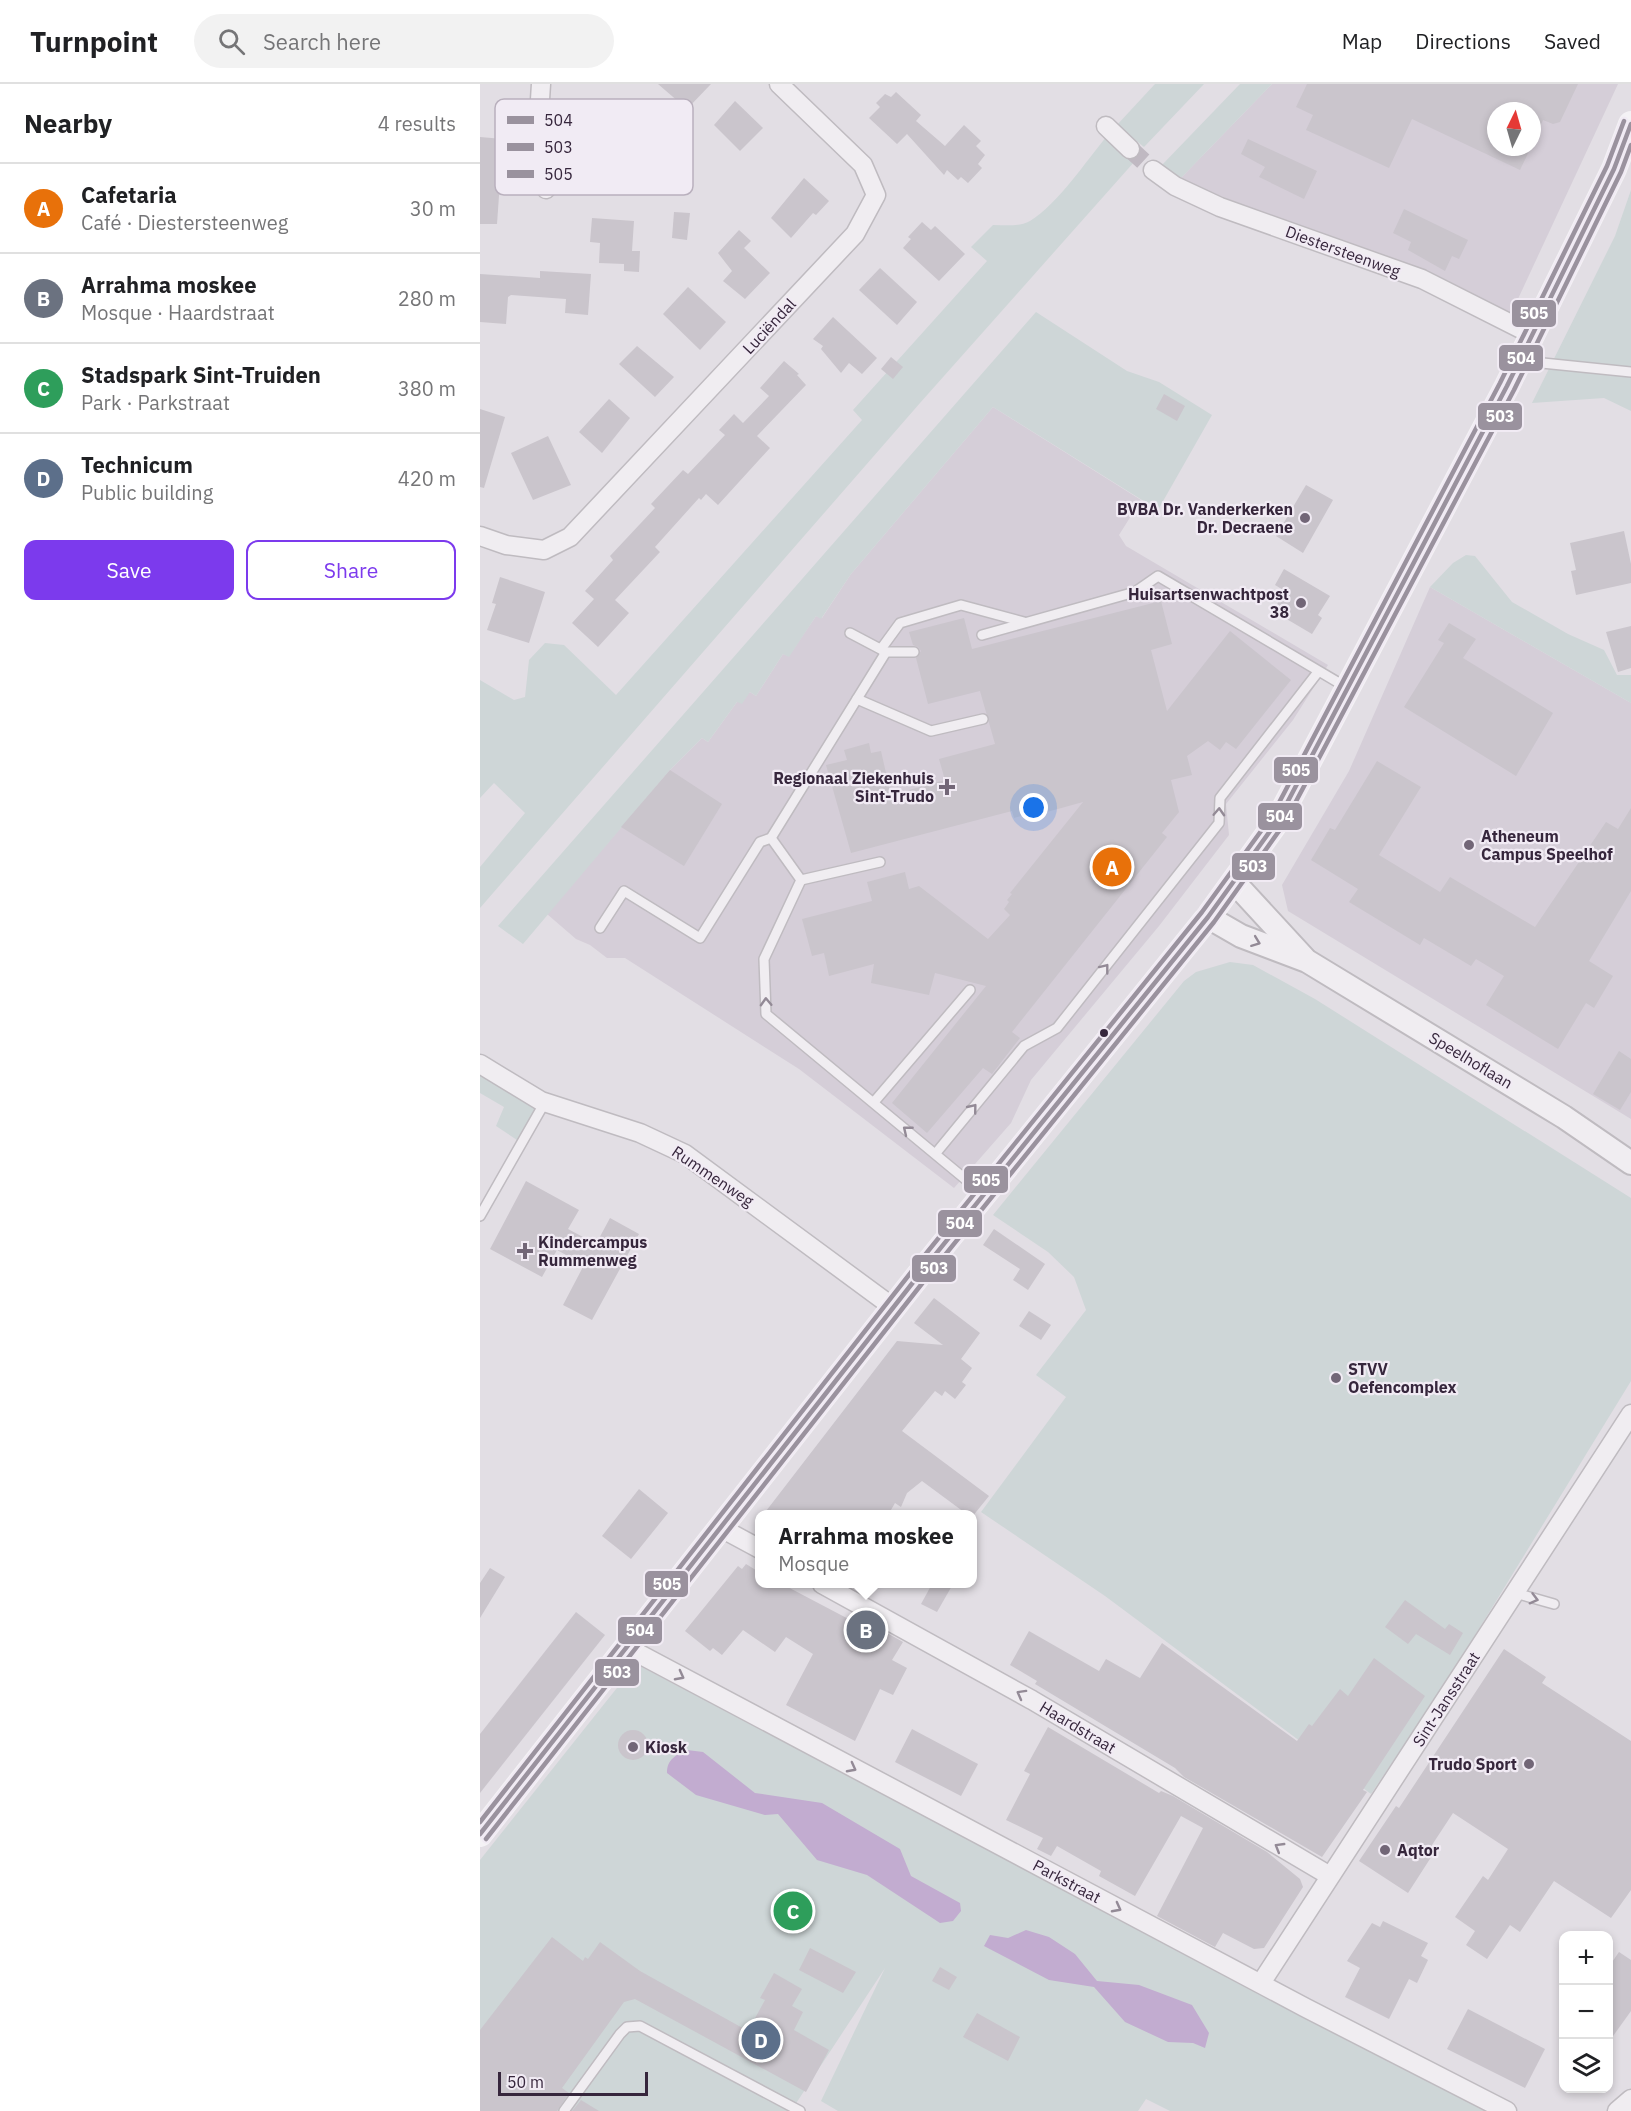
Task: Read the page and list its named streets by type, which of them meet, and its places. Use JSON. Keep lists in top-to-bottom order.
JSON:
{
  "streets": {
    "street": [
      "Diestersteenweg",
      "Luciëndal",
      "Speelhoflaan",
      "Rummenweg",
      "Sint-Jansstraat",
      "Haardstraat",
      "Parkstraat"
    ]
  },
  "crossings": [
    ["Sint-Jansstraat", "Haardstraat"],
    ["Sint-Jansstraat", "Parkstraat"]
  ],
  "one_way": ["Haardstraat", "Parkstraat"],
  "places": {
    "other": [
      "BVBA Dr. Vanderkerken Dr. Decraene",
      "Huisartsenwachtpost 38",
      "Atheneum Campus Speelhof",
      "STVV Oefencomplex",
      "Kiosk",
      "Trudo Sport",
      "Aqtor"
    ],
    "health": ["Regionaal Ziekenhuis Sint-Trudo", "Kindercampus Rummenweg"]
  },
  "lines": ["transit line 505", "transit line 504", "transit line 503"],
  "legend": ["504", "503", "505"],
  "scale_bar": "50 m",
  "north": "top",
  "page": {
    "header": "Turnpoint",
    "search": "Search here",
    "nav": ["Map", "Directions", "Saved"],
    "heading": ["Nearby", "4 results"],
    "list": [
      {
        "mark": "A",
        "name": "Cafetaria",
        "note": "Café · Diestersteenweg",
        "value": "30 m"
      },
      {
        "mark": "B",
        "name": "Arrahma moskee",
        "note": "Mosque · Haardstraat",
        "value": "280 m"
      },
      {
        "mark": "C",
        "name": "Stadspark Sint-Truiden",
        "note": "Park · Parkstraat",
        "value": "380 m"
      },
      {
        "mark": "D",
        "name": "Technicum",
        "note": "Public building",
        "value": "420 m"
      }
    ],
    "buttons": ["Save", "Share"],
    "pins": [
      "A",
      "B",
      "C",
      "D"
    ],
    "popup": ["Arrahma moskee", "Mosque"],
    "map_buttons": ["+", "−"],
    "scale": "50 m"
  }
}
